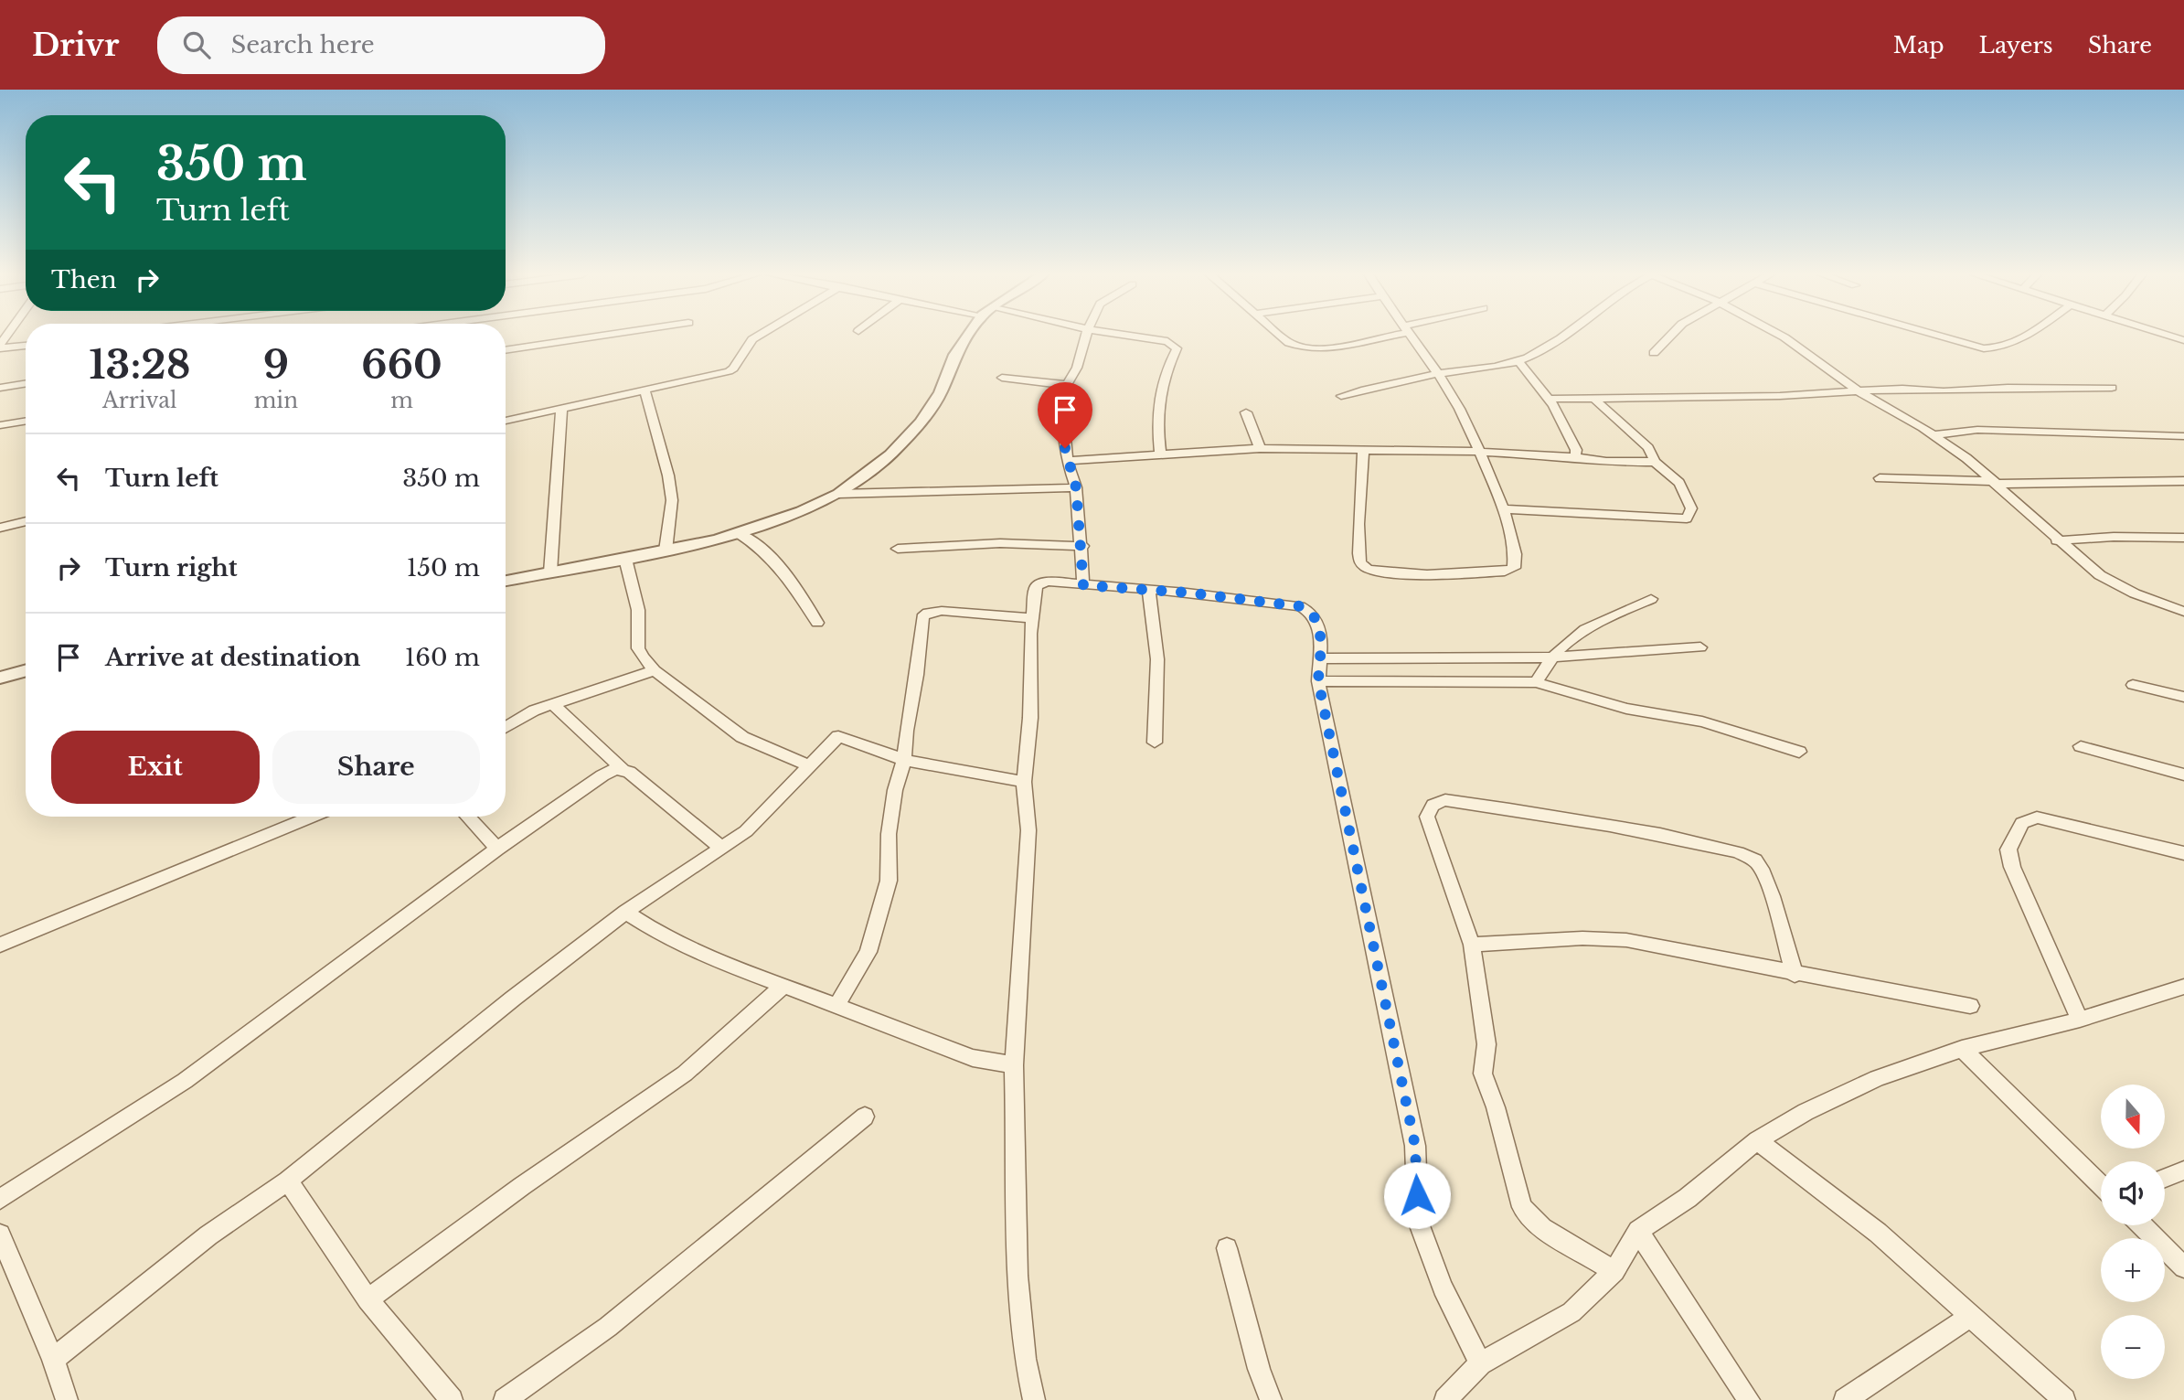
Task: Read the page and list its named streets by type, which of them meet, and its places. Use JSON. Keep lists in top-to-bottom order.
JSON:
{
  "north": "bottom",
  "page": {
    "header": "Drivr",
    "search": "Search here",
    "nav": ["Map", "Layers", "Share"],
    "turn": ["350 m", "Turn left"],
    "then": "Then",
    "eta": [
      "13:28",
      "Arrival",
      "9",
      "min",
      "660",
      "m"
    ],
    "list": [
      {
        "name": "Turn left",
        "value": "350 m"
      },
      {
        "name": "Turn right",
        "value": "150 m"
      },
      {
        "name": "Arrive at destination",
        "value": "160 m"
      }
    ],
    "buttons": ["Exit", "Share"],
    "map_buttons": ["+", "−"]
  }
}
